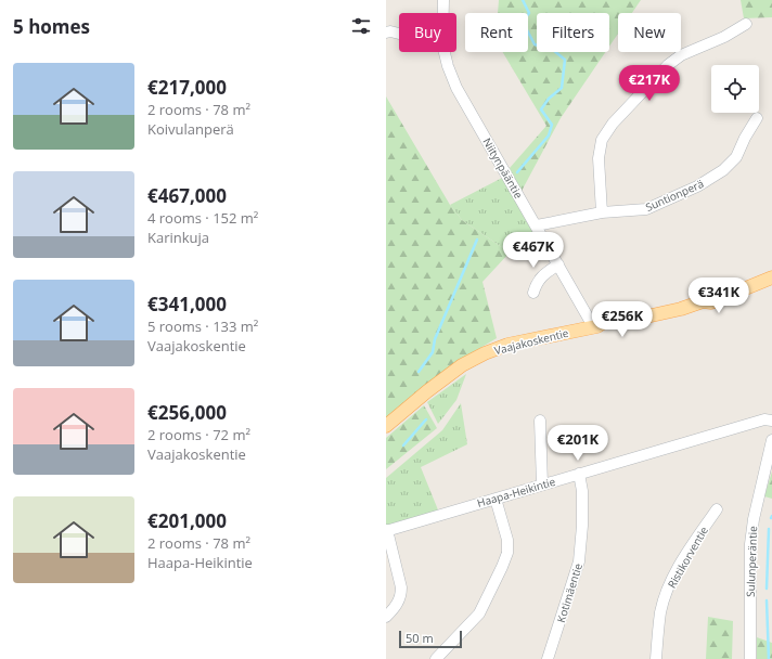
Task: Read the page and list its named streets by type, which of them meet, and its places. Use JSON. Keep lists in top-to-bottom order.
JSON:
{
  "streets": {
    "main road": ["Vaajakoskentie"],
    "street": [
      "Niitynpääntie",
      "Suntionperä",
      "Haapa-Heikintie",
      "Ristikorventie",
      "Sulunperäntie",
      "Kotimäentie"
    ]
  },
  "crossings": [
    ["Niitynpääntie", "Suntionperä"],
    ["Niitynpääntie", "Vaajakoskentie"],
    ["Haapa-Heikintie", "Kotimäentie"]
  ],
  "scale_bar": "50 m",
  "page": {
    "heading": "5 homes",
    "chip": [
      "Buy",
      "Rent",
      "Filters",
      "New"
    ],
    "list": [
      {
        "name": "€217,000",
        "note": "2 rooms · 78 m² · Koivulanperä"
      },
      {
        "name": "€467,000",
        "note": "4 rooms · 152 m² · Karinkuja"
      },
      {
        "name": "€341,000",
        "note": "5 rooms · 133 m² · Vaajakoskentie"
      },
      {
        "name": "€256,000",
        "note": "2 rooms · 72 m² · Vaajakoskentie"
      },
      {
        "name": "€201,000",
        "note": "2 rooms · 78 m² · Haapa-Heikintie"
      }
    ],
    "price": [
      "€217K",
      "€467K",
      "€341K",
      "€256K",
      "€201K"
    ],
    "scale": "50 m"
  }
}
